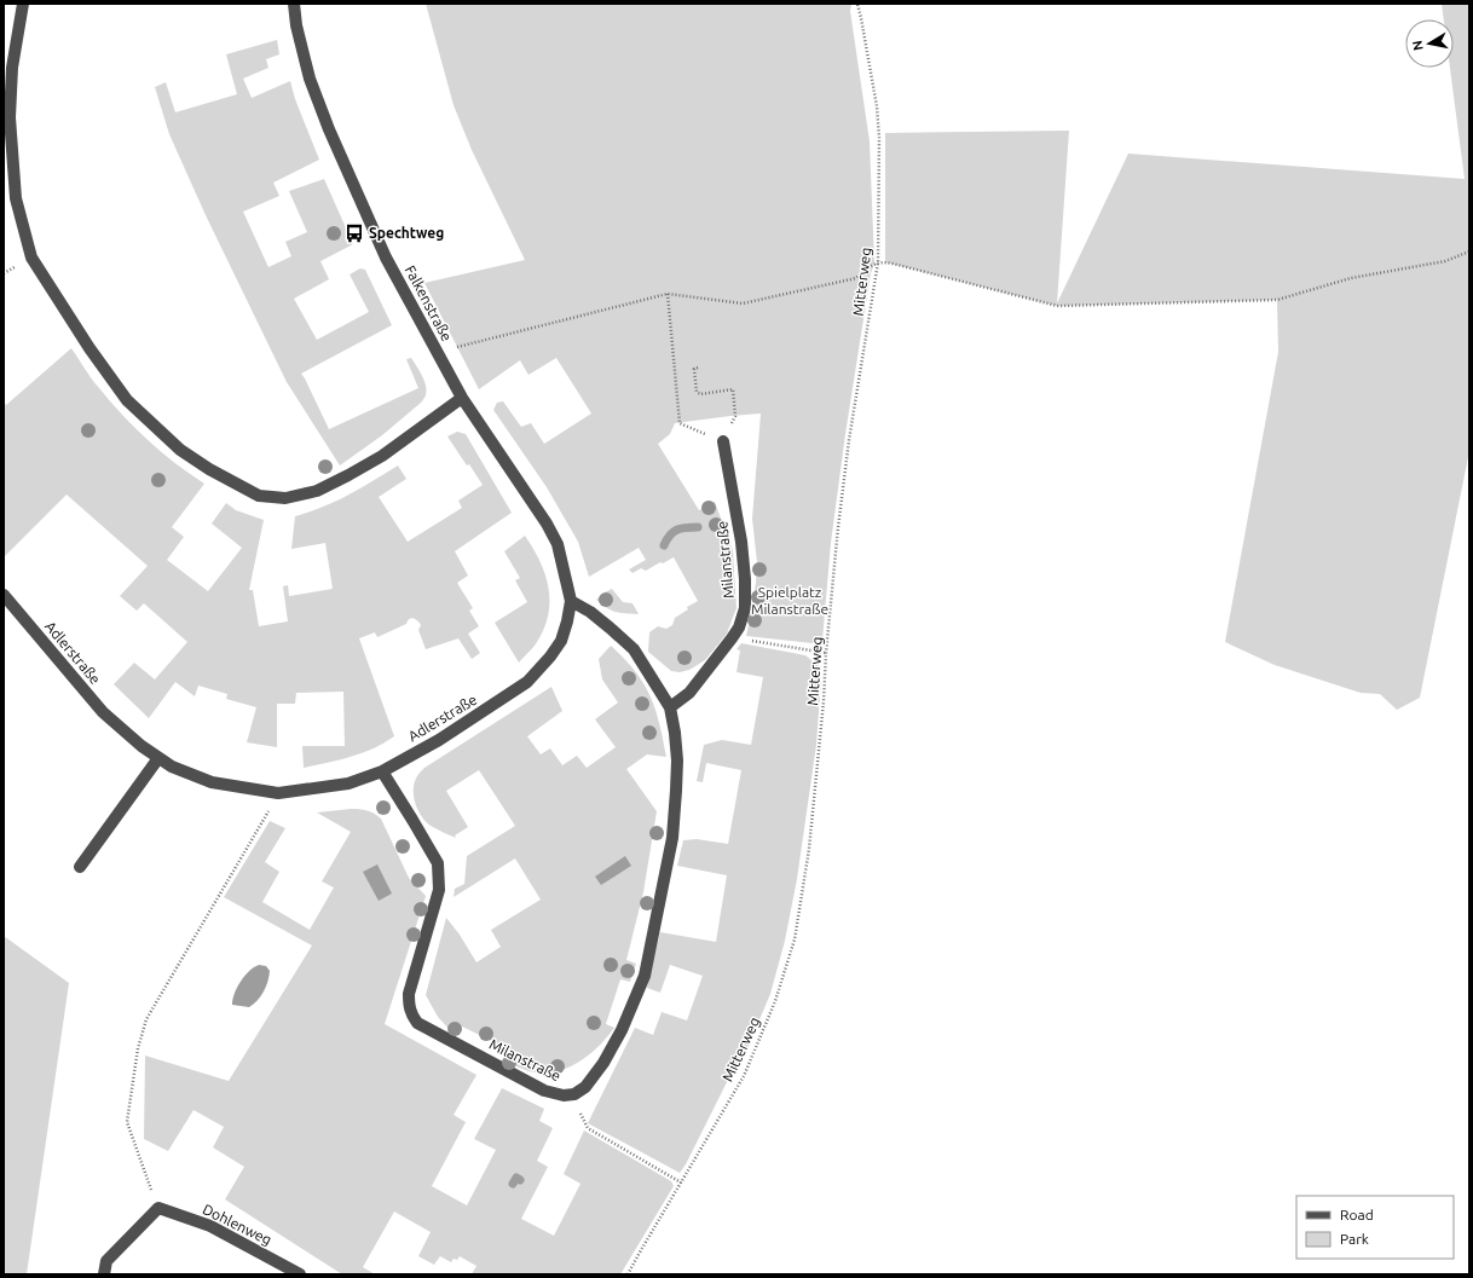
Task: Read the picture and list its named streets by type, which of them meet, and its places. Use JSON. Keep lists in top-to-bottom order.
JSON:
{
  "streets": {
    "street": [
      "Falkenstraße",
      "Milanstraße",
      "Adlerstraße",
      "Dohlenweg"
    ],
    "path": ["Mitterweg"]
  },
  "crossings": [
    ["Falkenstraße", "Milanstraße"],
    ["Falkenstraße", "Adlerstraße"],
    ["Milanstraße", "Adlerstraße"]
  ],
  "parks": ["Spielplatz Milanstraße"],
  "places": {
    "bus stop": ["Spechtweg"]
  },
  "legend": ["Road", "Park"],
  "north": "left"
}
